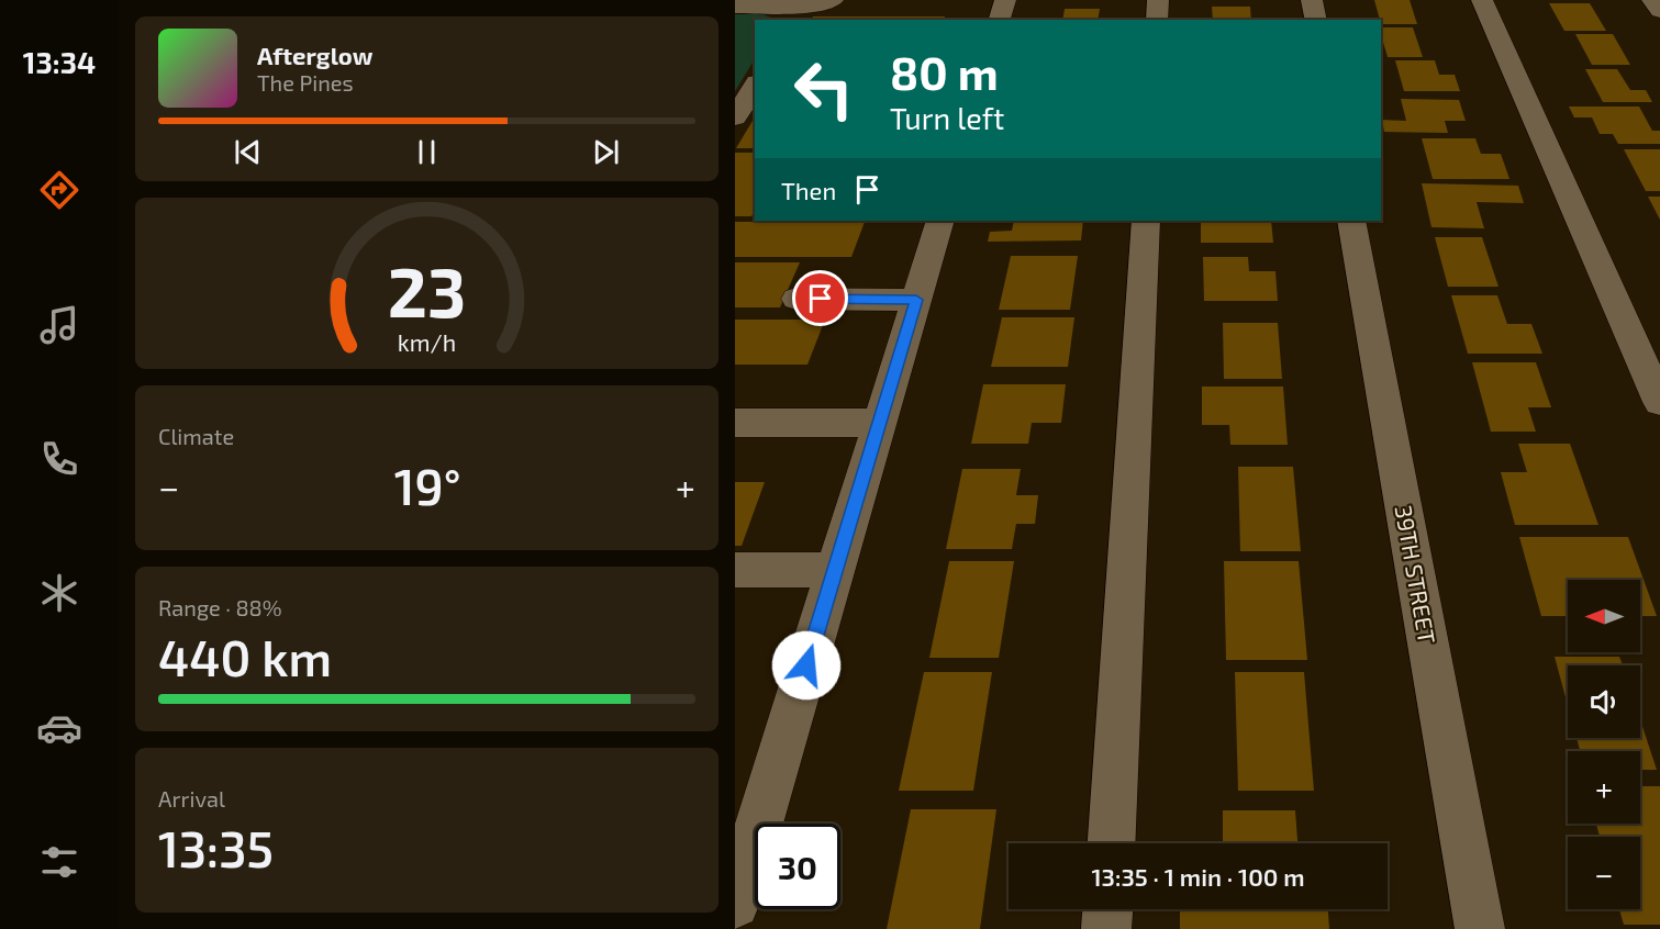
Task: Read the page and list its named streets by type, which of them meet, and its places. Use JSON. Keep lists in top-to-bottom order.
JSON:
{
  "streets": {
    "street": ["39TH STREET"]
  },
  "north": "left",
  "page": {
    "tabs": "13:34",
    "turn": ["80 m", "Turn left"],
    "song": ["Afterglow", "The Pines"],
    "then": "Then",
    "tile": [
      "Climate",
      ["Range · 88%", "440 km"],
      ["Arrival", "13:35"]
    ],
    "heat": ["−", "19°", "+"],
    "map_buttons": ["+", "−"],
    "limit": "30",
    "trip": "13:35 · 1 min · 100 m",
    "gauge": ["23", "km/h"]
  }
}
